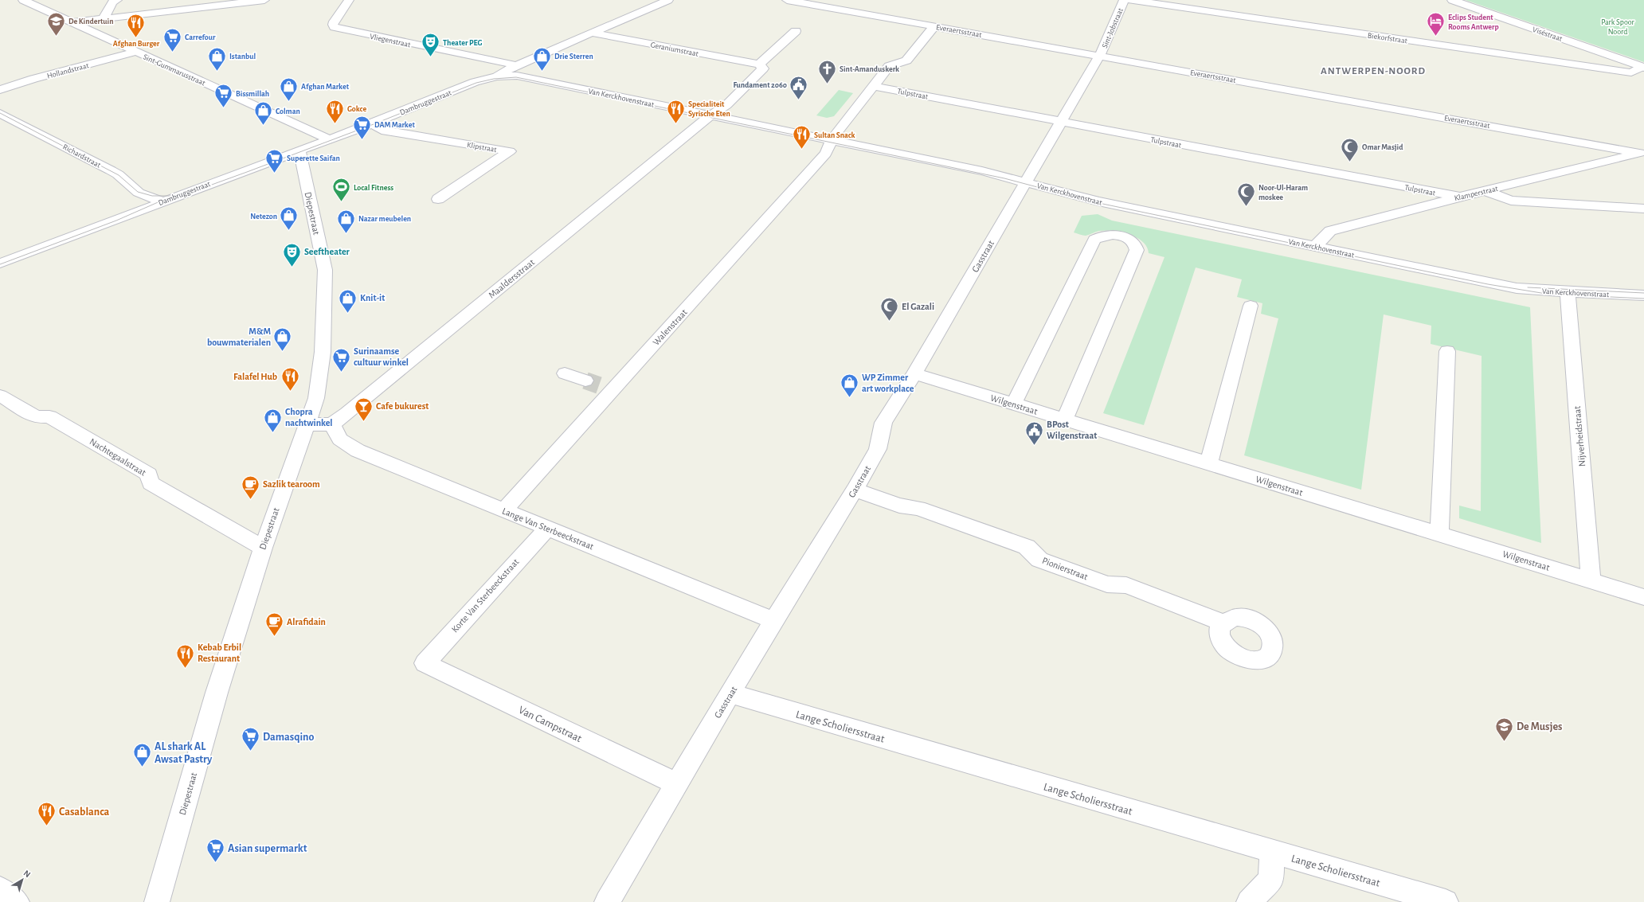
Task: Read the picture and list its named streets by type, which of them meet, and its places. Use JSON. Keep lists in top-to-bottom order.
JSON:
{
  "streets": {
    "street": [
      "Sint-Jobstraat",
      "Everaertsstraat",
      "Viséstraat",
      "Biekorfstraat",
      "Vliegenstraat",
      "Geraniumstraat",
      "Sint-Gummarusstraat",
      "Hollandstraat",
      "Tulpstraat",
      "Van Kerckhovenstraat",
      "Dambruggestraat",
      "Klipstraat",
      "Richardstraat",
      "Klamperstraat",
      "Diepestraat",
      "Gasstraat",
      "Maaldersstraat",
      "Walenstraat",
      "Wilgenstraat",
      "Nijverheidstraat",
      "Nachtegaalstraat",
      "Lange Van Sterbeeckstraat",
      "Pionierstraat",
      "Korte Van Sterbeeckstraat",
      "Van Campstraat",
      "Lange Scholiersstraat"
    ]
  },
  "crossings": [
    ["Sint-Jobstraat", "Everaertsstraat"],
    ["Sint-Jobstraat", "Gasstraat"],
    ["Everaertsstraat", "Klamperstraat"],
    ["Everaertsstraat", "Gasstraat"],
    ["Everaertsstraat", "Walenstraat"],
    ["Viséstraat", "Biekorfstraat"],
    ["Vliegenstraat", "Dambruggestraat"],
    ["Geraniumstraat", "Dambruggestraat"],
    ["Geraniumstraat", "Maaldersstraat"],
    ["Sint-Gummarusstraat", "Hollandstraat"],
    ["Sint-Gummarusstraat", "Dambruggestraat"],
    ["Tulpstraat", "Klamperstraat"],
    ["Tulpstraat", "Gasstraat"],
    ["Tulpstraat", "Walenstraat"],
    ["Van Kerckhovenstraat", "Dambruggestraat"],
    ["Van Kerckhovenstraat", "Klamperstraat"],
    ["Van Kerckhovenstraat", "Gasstraat"],
    ["Van Kerckhovenstraat", "Maaldersstraat"],
    ["Van Kerckhovenstraat", "Walenstraat"],
    ["Van Kerckhovenstraat", "Nijverheidstraat"],
    ["Dambruggestraat", "Klipstraat"],
    ["Dambruggestraat", "Richardstraat"],
    ["Dambruggestraat", "Diepestraat"],
    ["Diepestraat", "Nachtegaalstraat"],
    ["Gasstraat", "Wilgenstraat"],
    ["Gasstraat", "Lange Van Sterbeeckstraat"],
    ["Gasstraat", "Pionierstraat"],
    ["Gasstraat", "Van Campstraat"],
    ["Gasstraat", "Lange Scholiersstraat"],
    ["Maaldersstraat", "Lange Van Sterbeeckstraat"],
    ["Walenstraat", "Lange Van Sterbeeckstraat"],
    ["Wilgenstraat", "Nijverheidstraat"],
    ["Lange Van Sterbeeckstraat", "Korte Van Sterbeeckstraat"],
    ["Korte Van Sterbeeckstraat", "Van Campstraat"]
  ],
  "districts": ["ANTWERPEN-NOORD"],
  "parks": ["Park Spoor Noord"],
  "places": {
    "school or university": ["De Kindertuin", "De Musjes"],
    "hotel": ["Eclips Student Rooms Antwerp"],
    "restaurant": [
      "Afghan Burger",
      "Gokce",
      "Specialiteit Syrische Eten",
      "Sultan Snack",
      "Falafel Hub",
      "Kebab Erbil Restaurant",
      "Casablanca"
    ],
    "supermarket": [
      "Carrefour",
      "Bissmillah",
      "DAM Market",
      "Superette Saifan",
      "Surinaamse cultuur winkel",
      "Damasqino",
      "Asian supermarkt"
    ],
    "theatre": ["Theater PEG", "Seeftheater"],
    "shop": [
      "Istanbul",
      "Drie Sterren",
      "Afghan Market",
      "Colman",
      "Netezon",
      "Nazar meubelen",
      "Knit-it",
      "M&M bouwmaterialen",
      "WP Zimmer art workplace",
      "Chopra nachtwinkel",
      "AL shark AL Awsat Pastry"
    ],
    "church": ["Sint-Amanduskerk"],
    "public building": ["Fundament 2060", "BPost Wilgenstraat"],
    "mosque": ["Omar Masjid", "Noor-Ul-Haram moskee", "El Gazali"],
    "sports": ["Local Fitness"],
    "bar": ["Cafe bukurest"],
    "cafe": ["Sazlik tearoom", "Alrafidain"]
  },
  "north": "top right"
}
